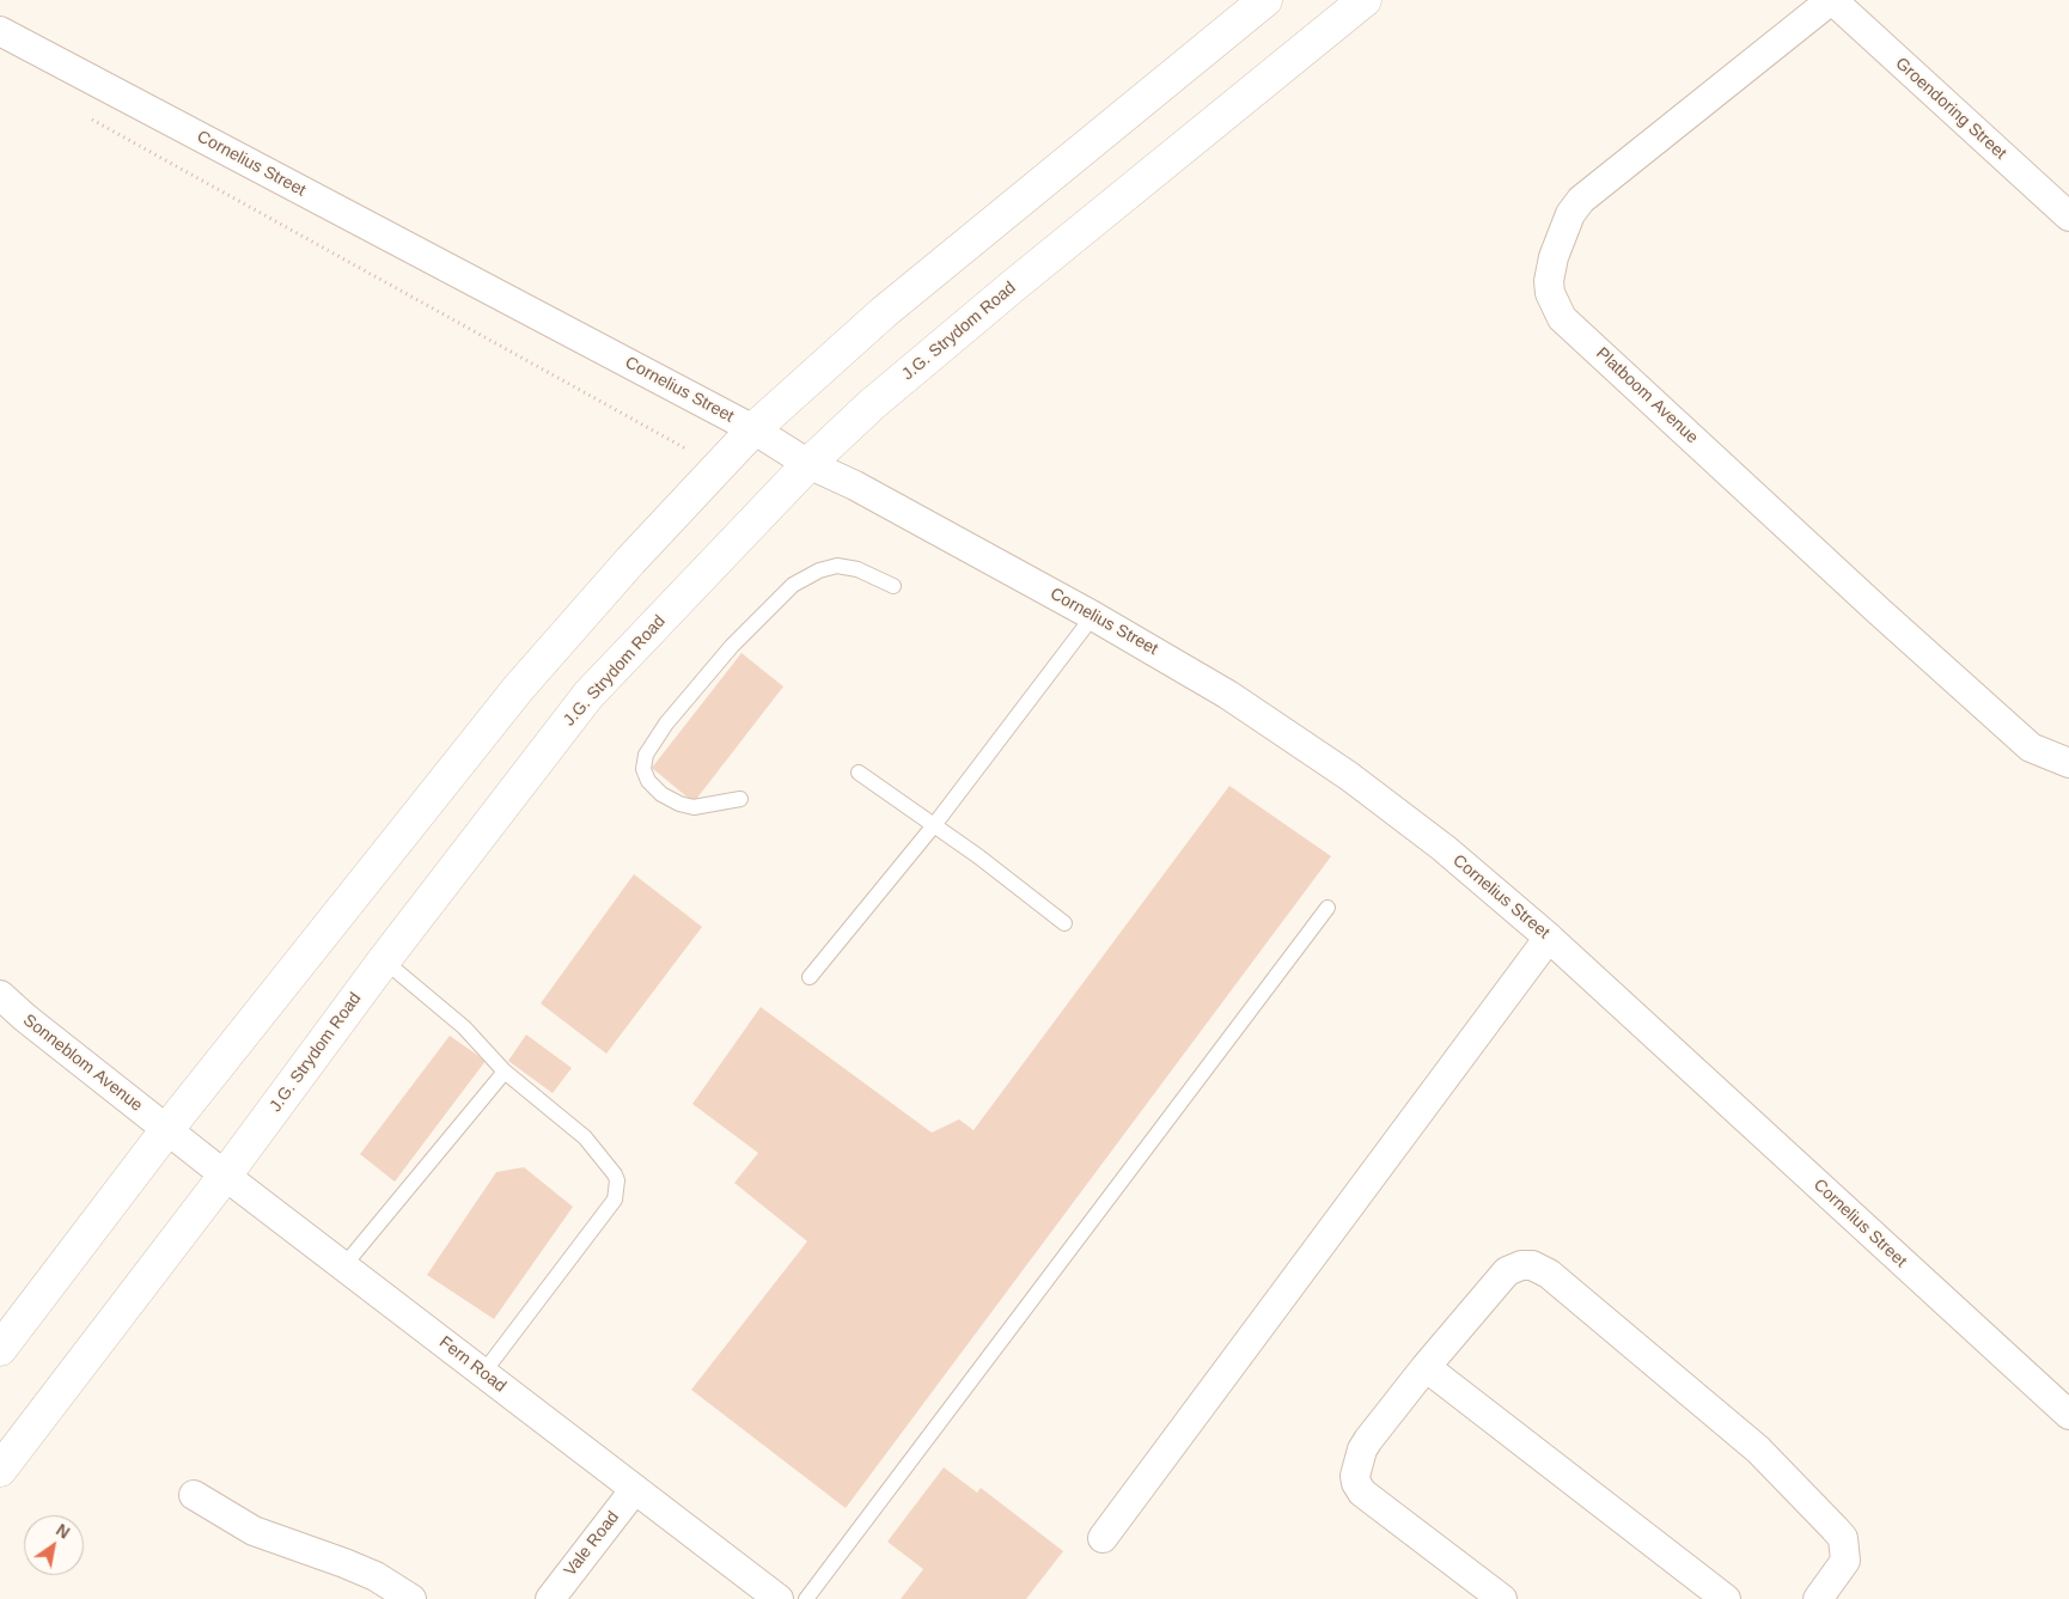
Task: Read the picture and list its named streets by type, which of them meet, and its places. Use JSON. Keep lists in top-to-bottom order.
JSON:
{
  "streets": {
    "street": [
      "Groendoring Street",
      "Cornelius Street",
      "J.G. Strydom Road",
      "Platboom Avenue",
      "Sonneblom Avenue",
      "Fern Road",
      "Vale Road"
    ]
  },
  "crossings": [
    ["Groendoring Street", "Platboom Avenue"],
    ["Cornelius Street", "J.G. Strydom Road"],
    ["J.G. Strydom Road", "Fern Road"],
    ["Sonneblom Avenue", "Fern Road"],
    ["Fern Road", "Vale Road"]
  ],
  "north": "top right"
}
